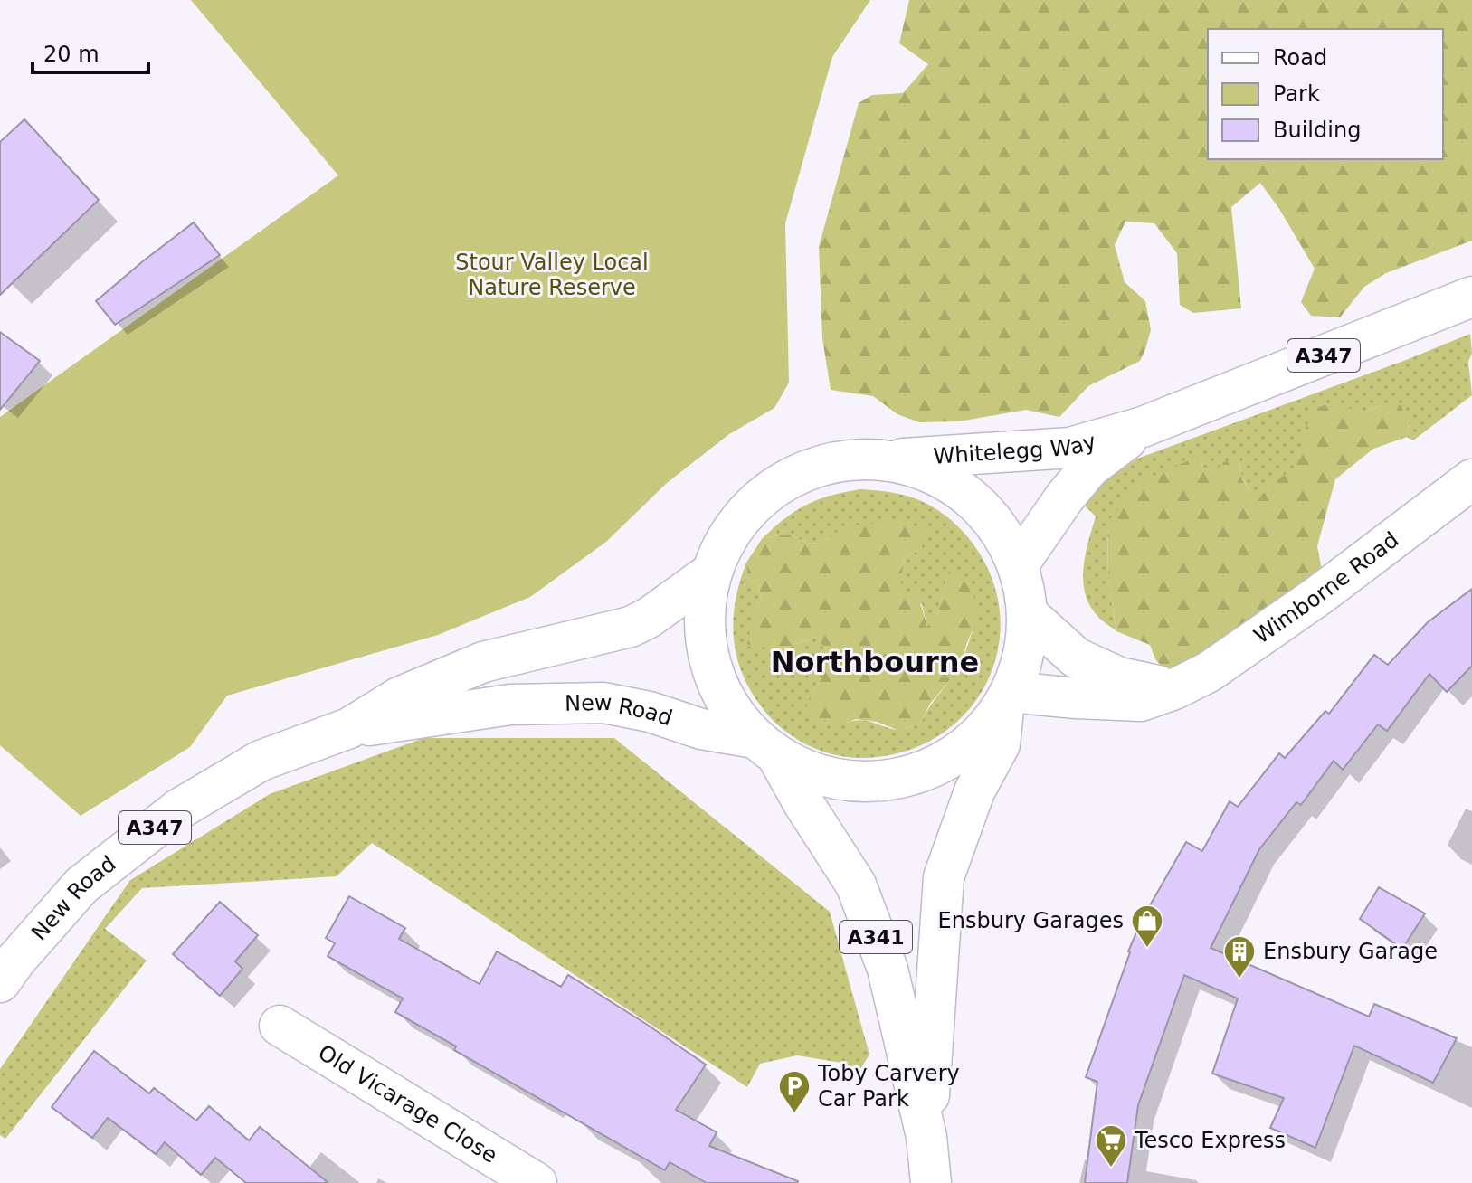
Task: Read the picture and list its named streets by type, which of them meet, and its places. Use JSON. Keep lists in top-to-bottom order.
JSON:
{
  "streets": {
    "main road": [
      "A347",
      "Whitelegg Way",
      "Wimborne Road",
      "New Road",
      "A341",
      "Old Vicarage Close"
    ]
  },
  "crossings": [
    ["Wimborne Road", "A341"],
    ["New Road", "A341"]
  ],
  "districts": ["Northbourne"],
  "parks": ["Stour Valley Local Nature Reserve"],
  "places": {
    "shop": ["Ensbury Garages"],
    "building": ["Ensbury Garage"],
    "parking": ["Toby Carvery Car Park"],
    "supermarket": ["Tesco Express"]
  },
  "legend": ["Road", "Park", "Building"],
  "scale_bar": "20 m"
}
